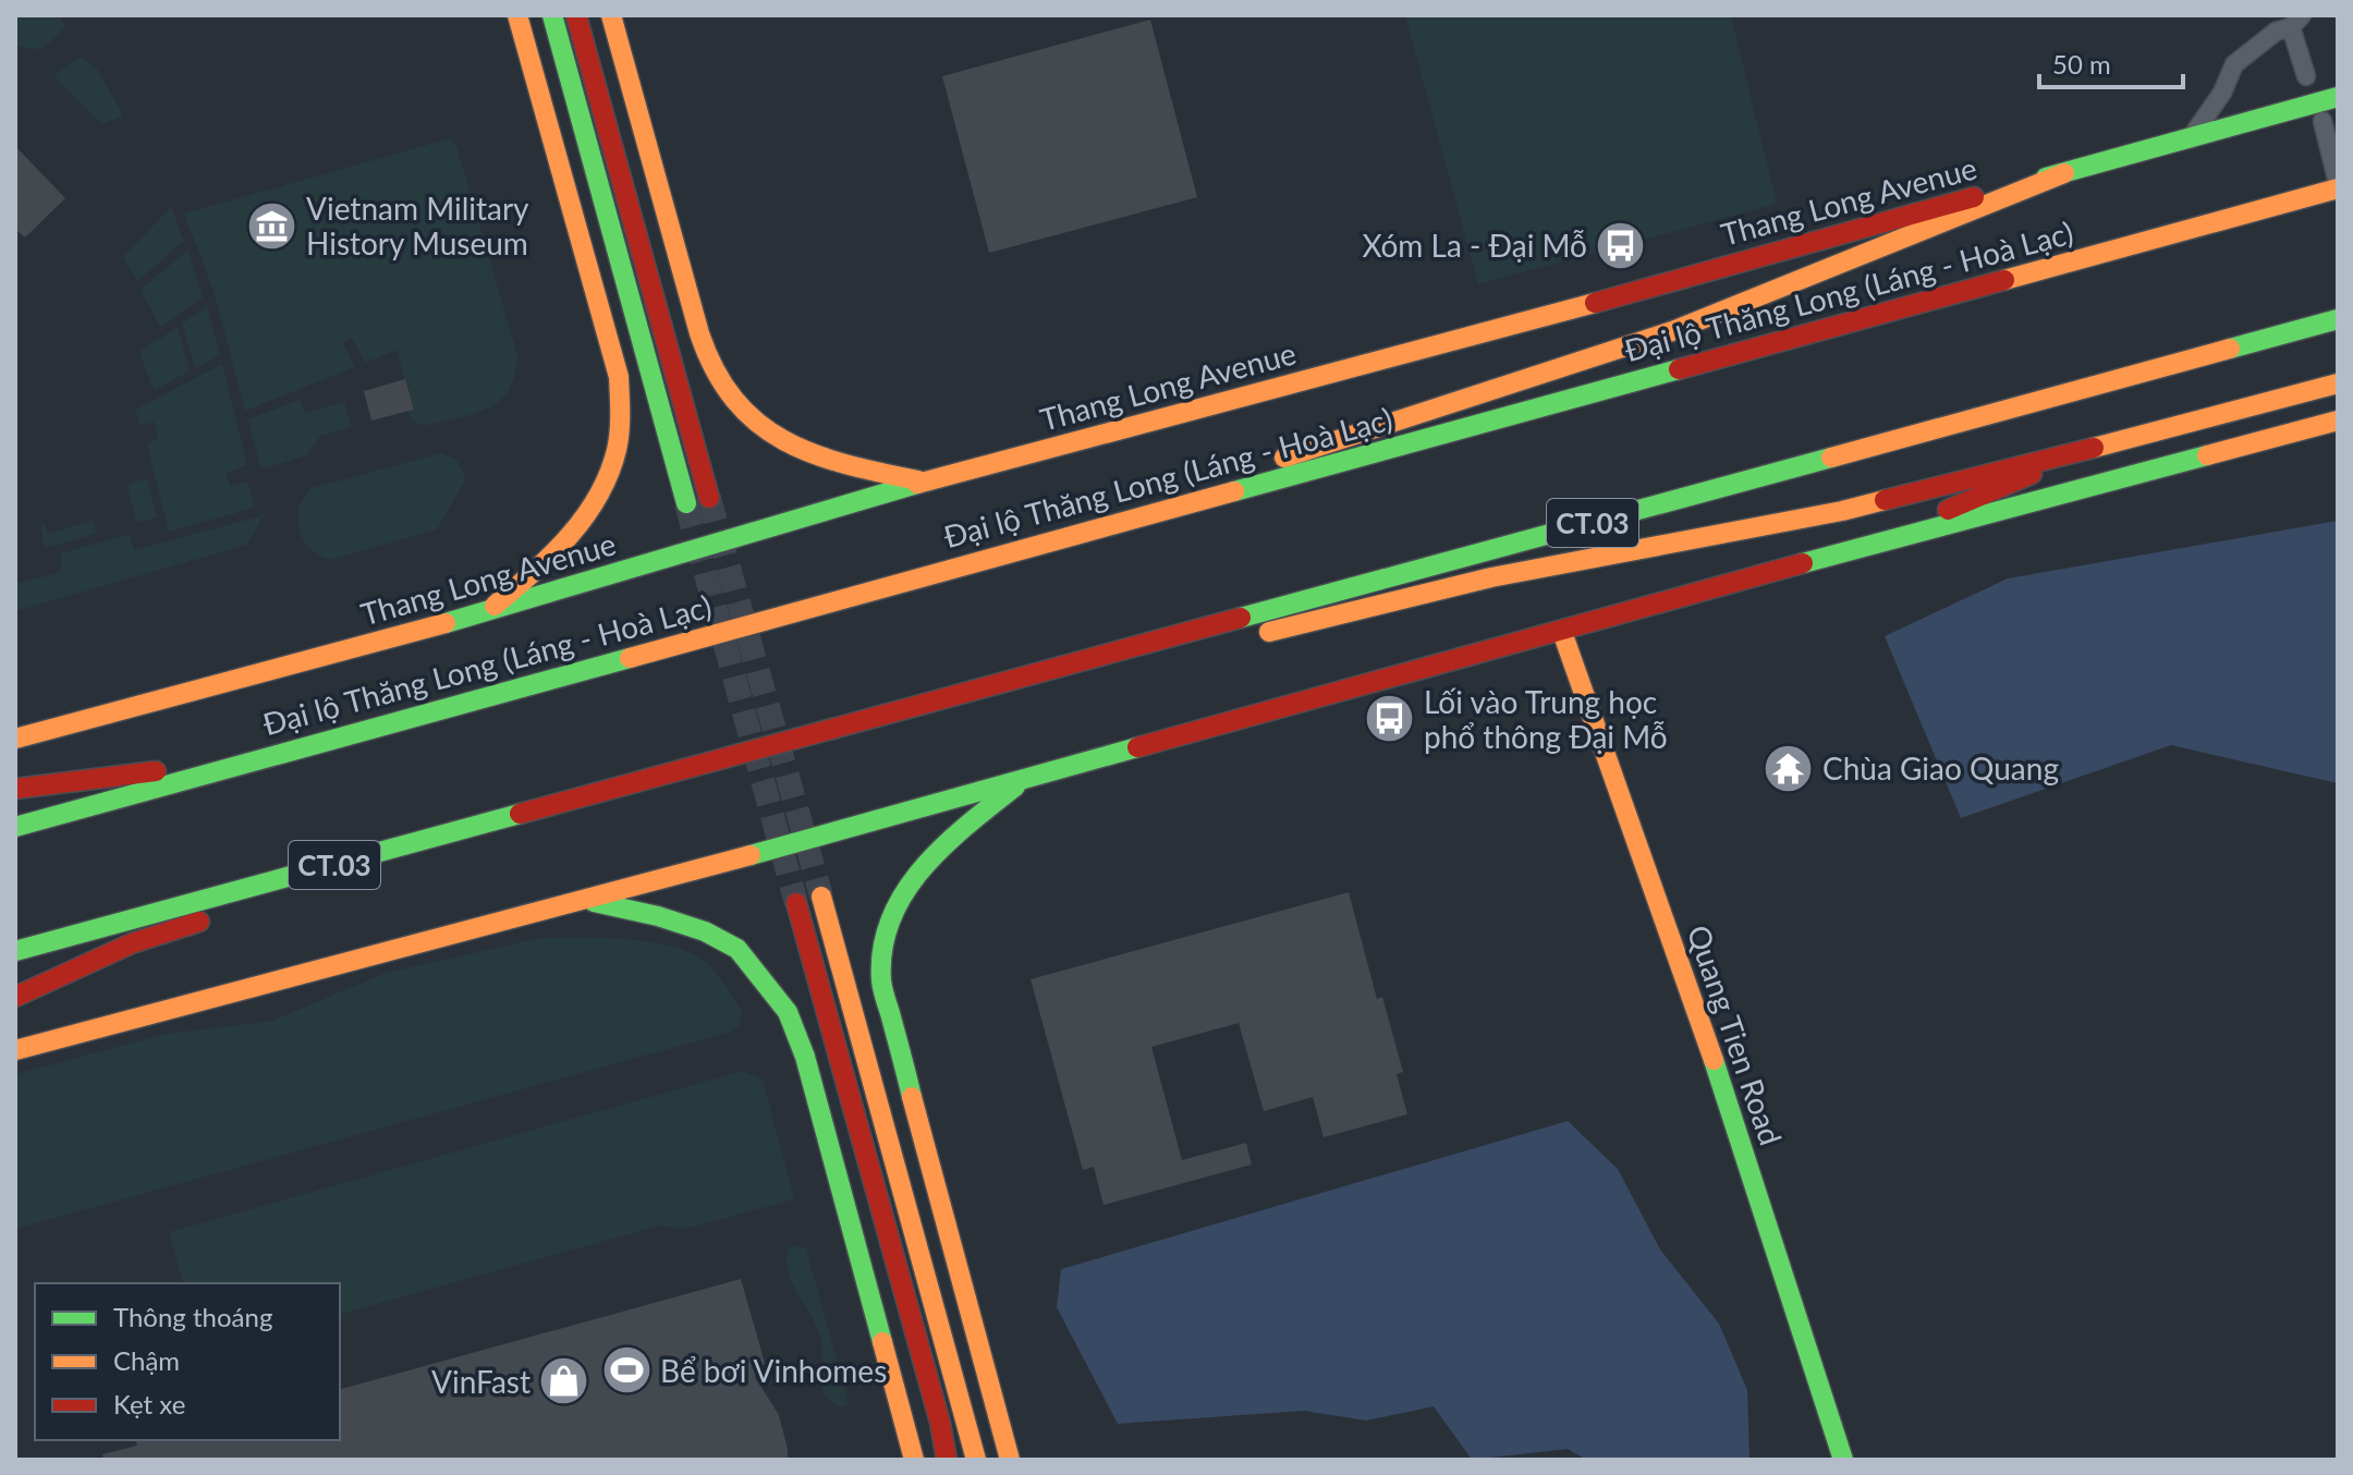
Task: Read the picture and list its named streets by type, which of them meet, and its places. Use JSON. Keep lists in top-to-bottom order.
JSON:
{
  "streets": {
    "main road": [
      "Thang Long Avenue",
      "Đại lộ Thăng Long (Láng - Hoà Lạc)",
      "CT.03",
      "Quang Tien Road"
    ]
  },
  "places": {
    "museum": ["Vietnam Military History Museum"],
    "bus stop": ["Xóm La - Đại Mỗ", "Lối vào Trung học phổ thông Đại Mỗ"],
    "temple": ["Chùa Giao Quang"],
    "sports": ["Bể bơi Vinhomes"],
    "shop": ["VinFast"]
  },
  "legend": ["Thông thoáng", "Chậm", "Kẹt xe"],
  "scale_bar": "50 m"
}
